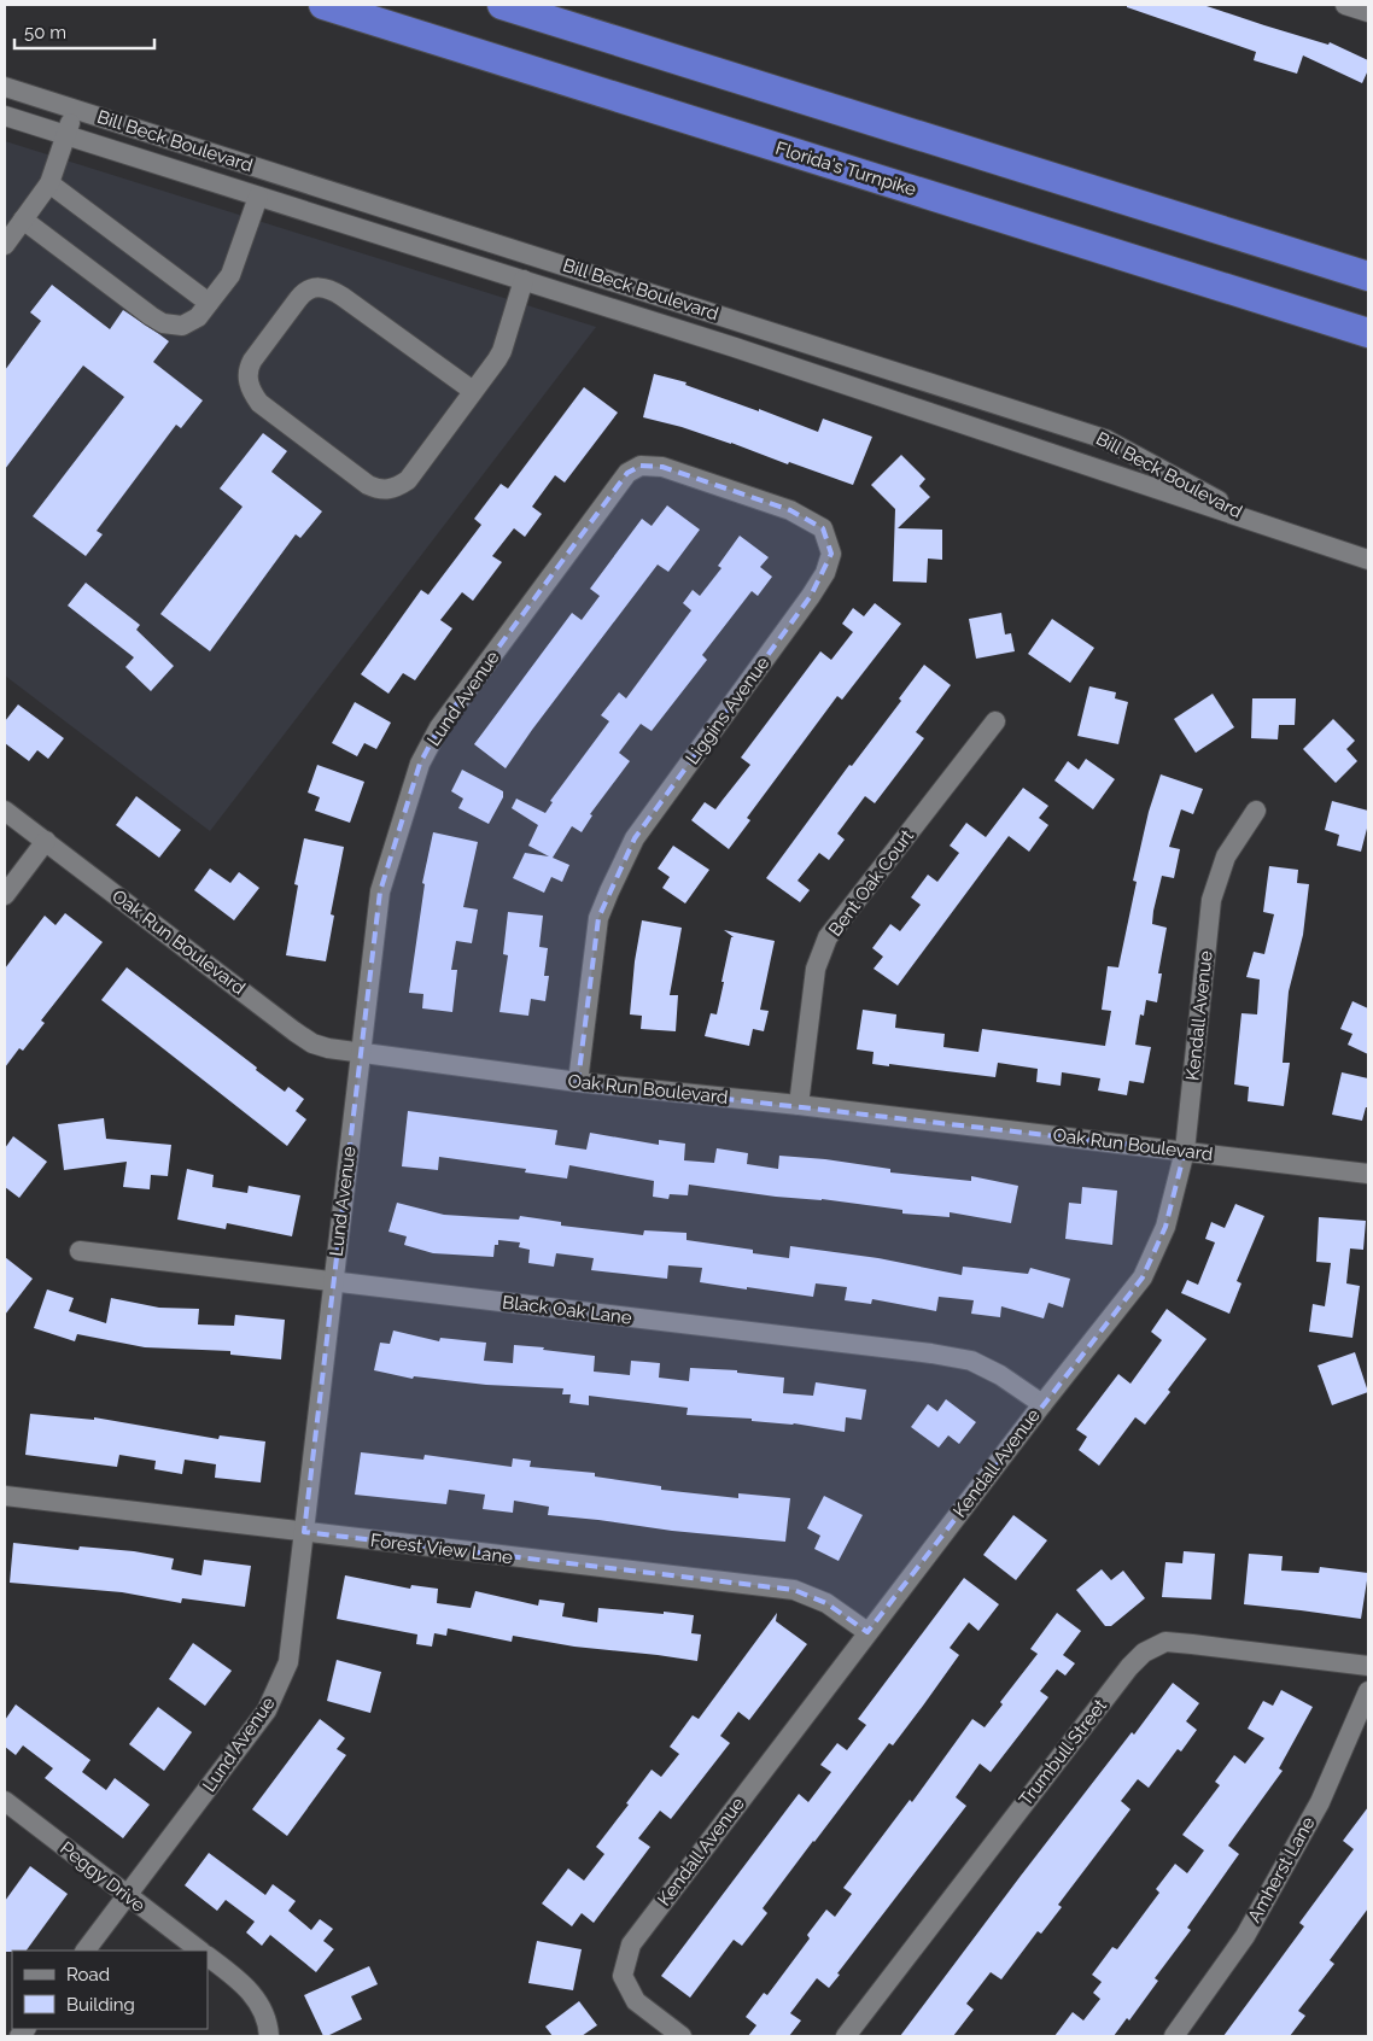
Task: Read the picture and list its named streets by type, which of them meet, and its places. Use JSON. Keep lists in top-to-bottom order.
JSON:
{
  "streets": {
    "highway": ["Florida's Turnpike"],
    "street": [
      "Bill Beck Boulevard",
      "Lund Avenue",
      "Liggins Avenue",
      "Bent Oak Court",
      "Oak Run Boulevard",
      "Kendall Avenue",
      "Black Oak Lane",
      "Forest View Lane",
      "Trumbull Street",
      "Amherst Lane",
      "Peggy Drive"
    ]
  },
  "crossings": [
    ["Lund Avenue", "Liggins Avenue"],
    ["Lund Avenue", "Oak Run Boulevard"],
    ["Lund Avenue", "Black Oak Lane"],
    ["Lund Avenue", "Forest View Lane"],
    ["Lund Avenue", "Peggy Drive"],
    ["Liggins Avenue", "Oak Run Boulevard"],
    ["Bent Oak Court", "Oak Run Boulevard"],
    ["Oak Run Boulevard", "Kendall Avenue"],
    ["Kendall Avenue", "Black Oak Lane"],
    ["Kendall Avenue", "Forest View Lane"]
  ],
  "legend": ["Road", "Building"],
  "scale_bar": "50 m"
}
